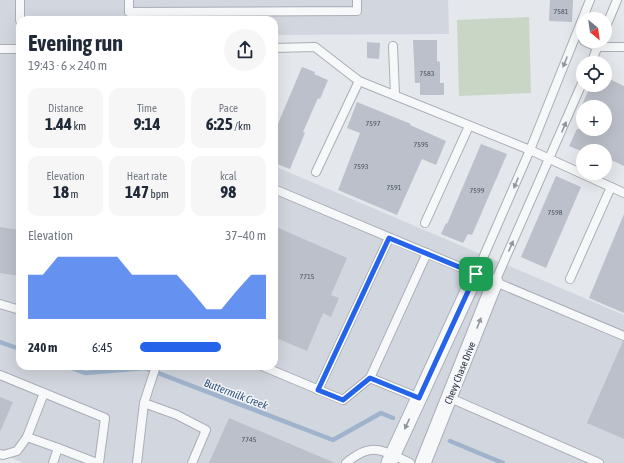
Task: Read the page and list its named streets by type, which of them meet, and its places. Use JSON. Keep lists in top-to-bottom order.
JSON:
{
  "streets": {
    "street": ["Chevy Chase Drive"]
  },
  "water": ["Buttermilk Creek"],
  "house_numbers": [
    "7581",
    "7583",
    "7597",
    "7595",
    "7593",
    "7591",
    "7599",
    "7598",
    "7715",
    "7745"
  ],
  "north": "bottom right",
  "page": {
    "map_buttons": ["+", "−"],
    "heading": ["Evening run", "19:43 · 6 × 240 m"],
    "stats": [
      ["Distance", "1.44 km"],
      ["Time", "9:14"],
      ["Pace", "6:25 /km"],
      ["Elevation", "18 m"],
      ["Heart rate", "147 bpm"],
      ["kcal", "98"]
    ],
    "chart": ["Elevation", "37–40 m"],
    "list": [
      {
        "name": "240 m",
        "note": "6:45"
      }
    ]
  }
}
